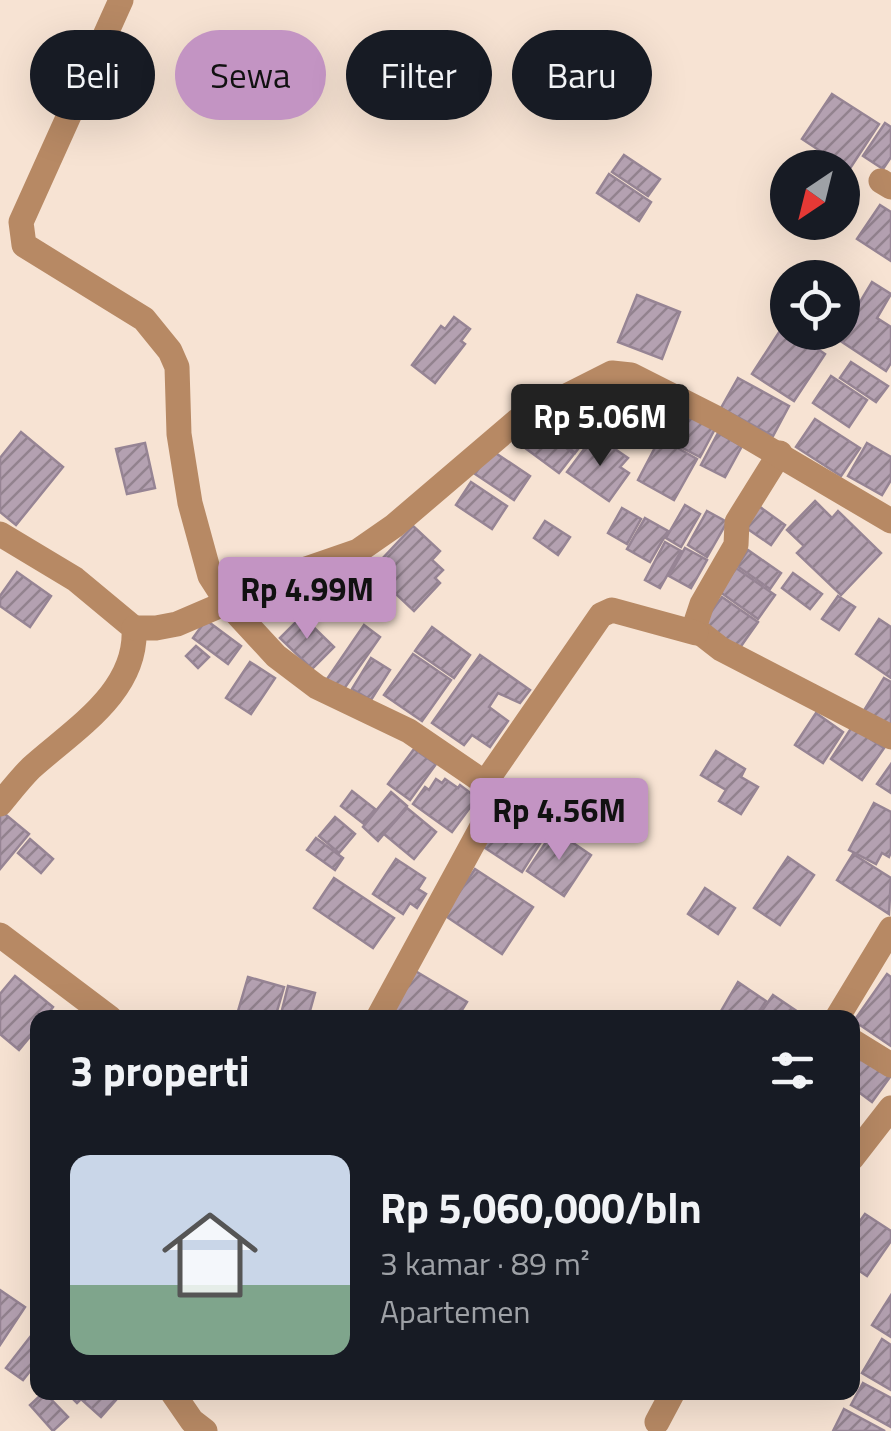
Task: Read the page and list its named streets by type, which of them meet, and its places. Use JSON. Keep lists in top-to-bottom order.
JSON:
{
  "north": "bottom left",
  "page": {
    "chip": [
      "Beli",
      "Sewa",
      "Filter",
      "Baru"
    ],
    "price": ["Rp 5.06M", "Rp 4.99M", "Rp 4.56M"],
    "heading": "3 properti",
    "list": [
      {
        "name": "Rp 5,060,000/bln",
        "note": "3 kamar · 89 m² · Apartemen"
      }
    ]
  }
}
